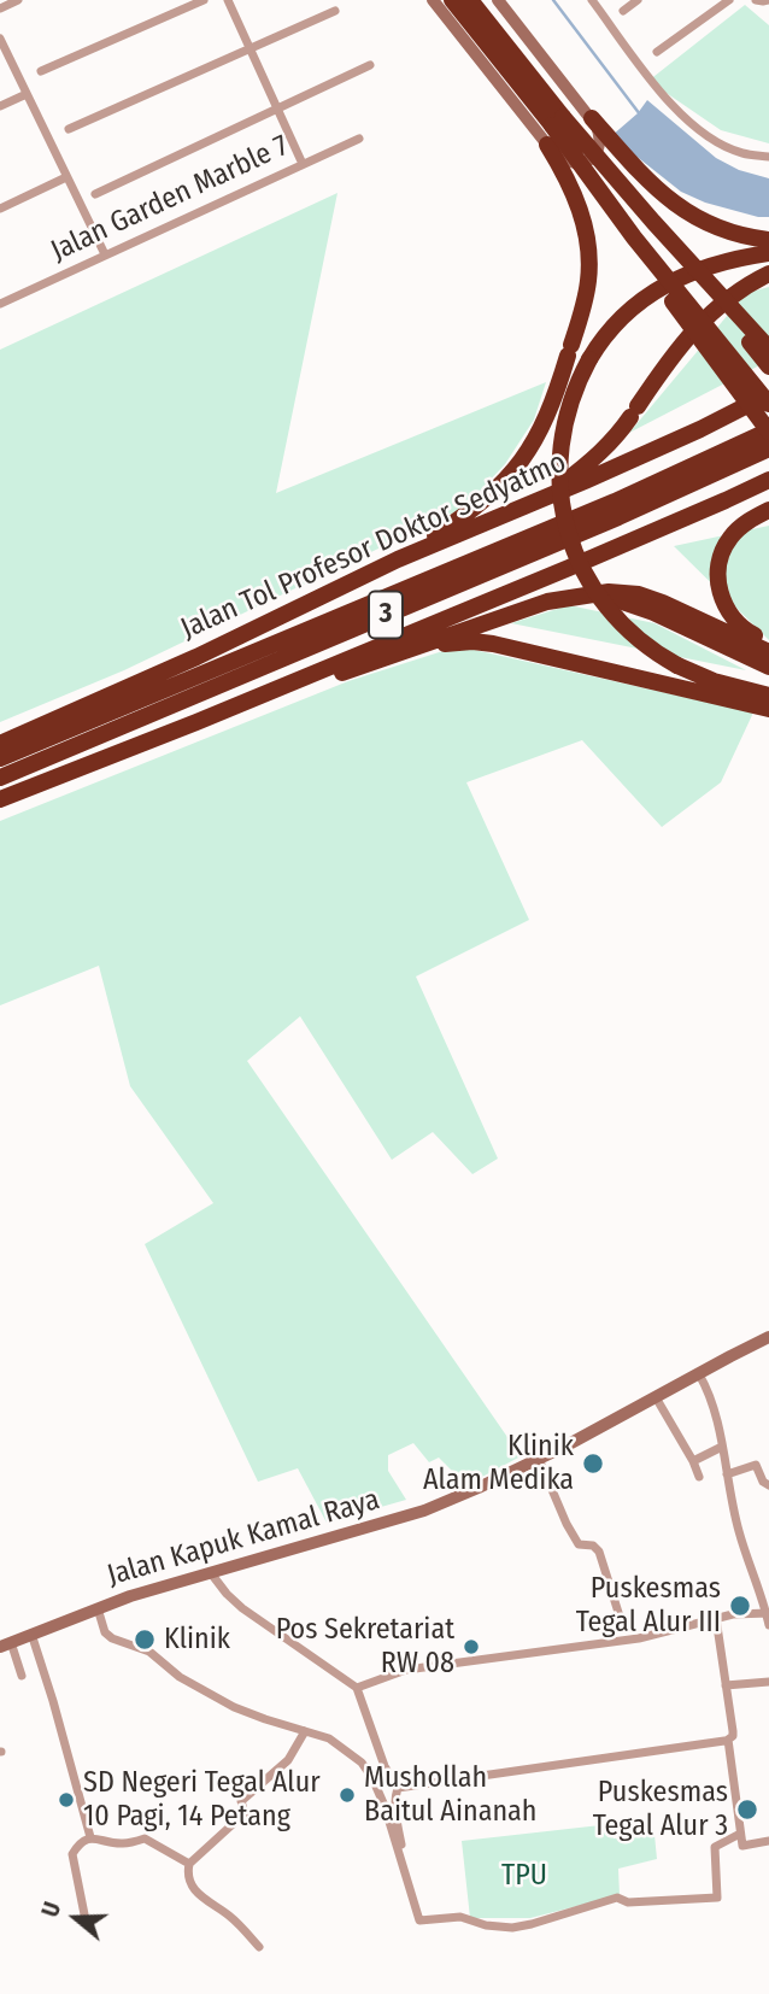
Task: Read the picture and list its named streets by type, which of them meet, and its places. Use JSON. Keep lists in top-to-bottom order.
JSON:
{
  "streets": {
    "highway": ["Jalan Tol Profesor Doktor Sedyatmo", "3"],
    "main road": ["Jalan Kapuk Kamal Raya"],
    "street": ["Jalan Garden Marble 7"]
  },
  "parks": ["TPU"],
  "places": [
    "Klinik Alam Medika",
    "Puskesmas Tegal Alur III",
    "Klinik",
    "Pos Sekretariat RW 08",
    "Mushollah Baitul Ainanah",
    "SD Negeri Tegal Alur 10 Pagi, 14 Petang",
    "Puskesmas Tegal Alur 3"
  ],
  "north": "left"
}
